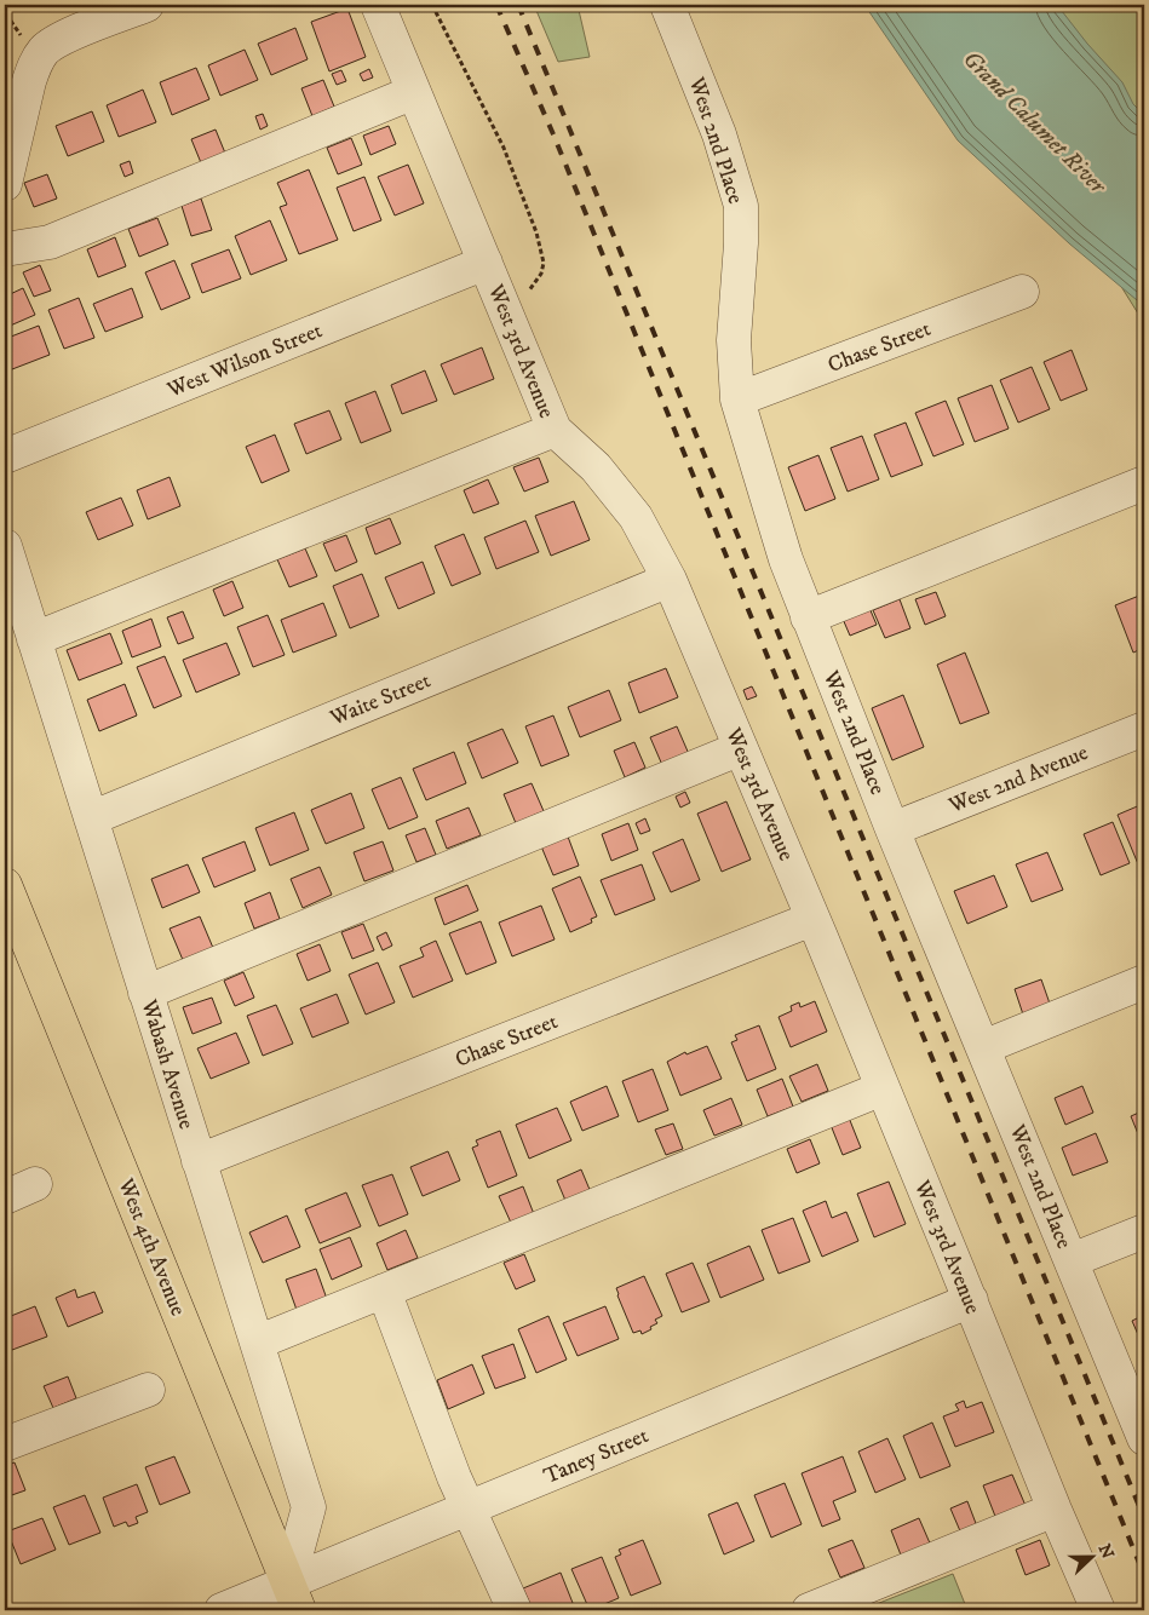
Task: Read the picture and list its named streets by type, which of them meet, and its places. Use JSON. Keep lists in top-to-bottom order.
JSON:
{
  "streets": {
    "main road": ["West 4th Avenue"],
    "street": [
      "West 2nd Place",
      "Chase Street",
      "West 3rd Avenue",
      "West Wilson Street",
      "Waite Street",
      "West 2nd Avenue",
      "Wabash Avenue",
      "Taney Street"
    ]
  },
  "crossings": [
    ["West 2nd Place", "Chase Street"],
    ["West 2nd Place", "West 2nd Avenue"],
    ["Chase Street", "West 3rd Avenue"],
    ["Chase Street", "Wabash Avenue"],
    ["West 3rd Avenue", "West Wilson Street"],
    ["West 3rd Avenue", "Waite Street"],
    ["West 3rd Avenue", "Taney Street"],
    ["Waite Street", "Wabash Avenue"],
    ["Wabash Avenue", "West 4th Avenue"],
    ["Wabash Avenue", "Taney Street"],
    ["West 4th Avenue", "Taney Street"]
  ],
  "water": ["Grand Calumet River"],
  "north": "right"
}
